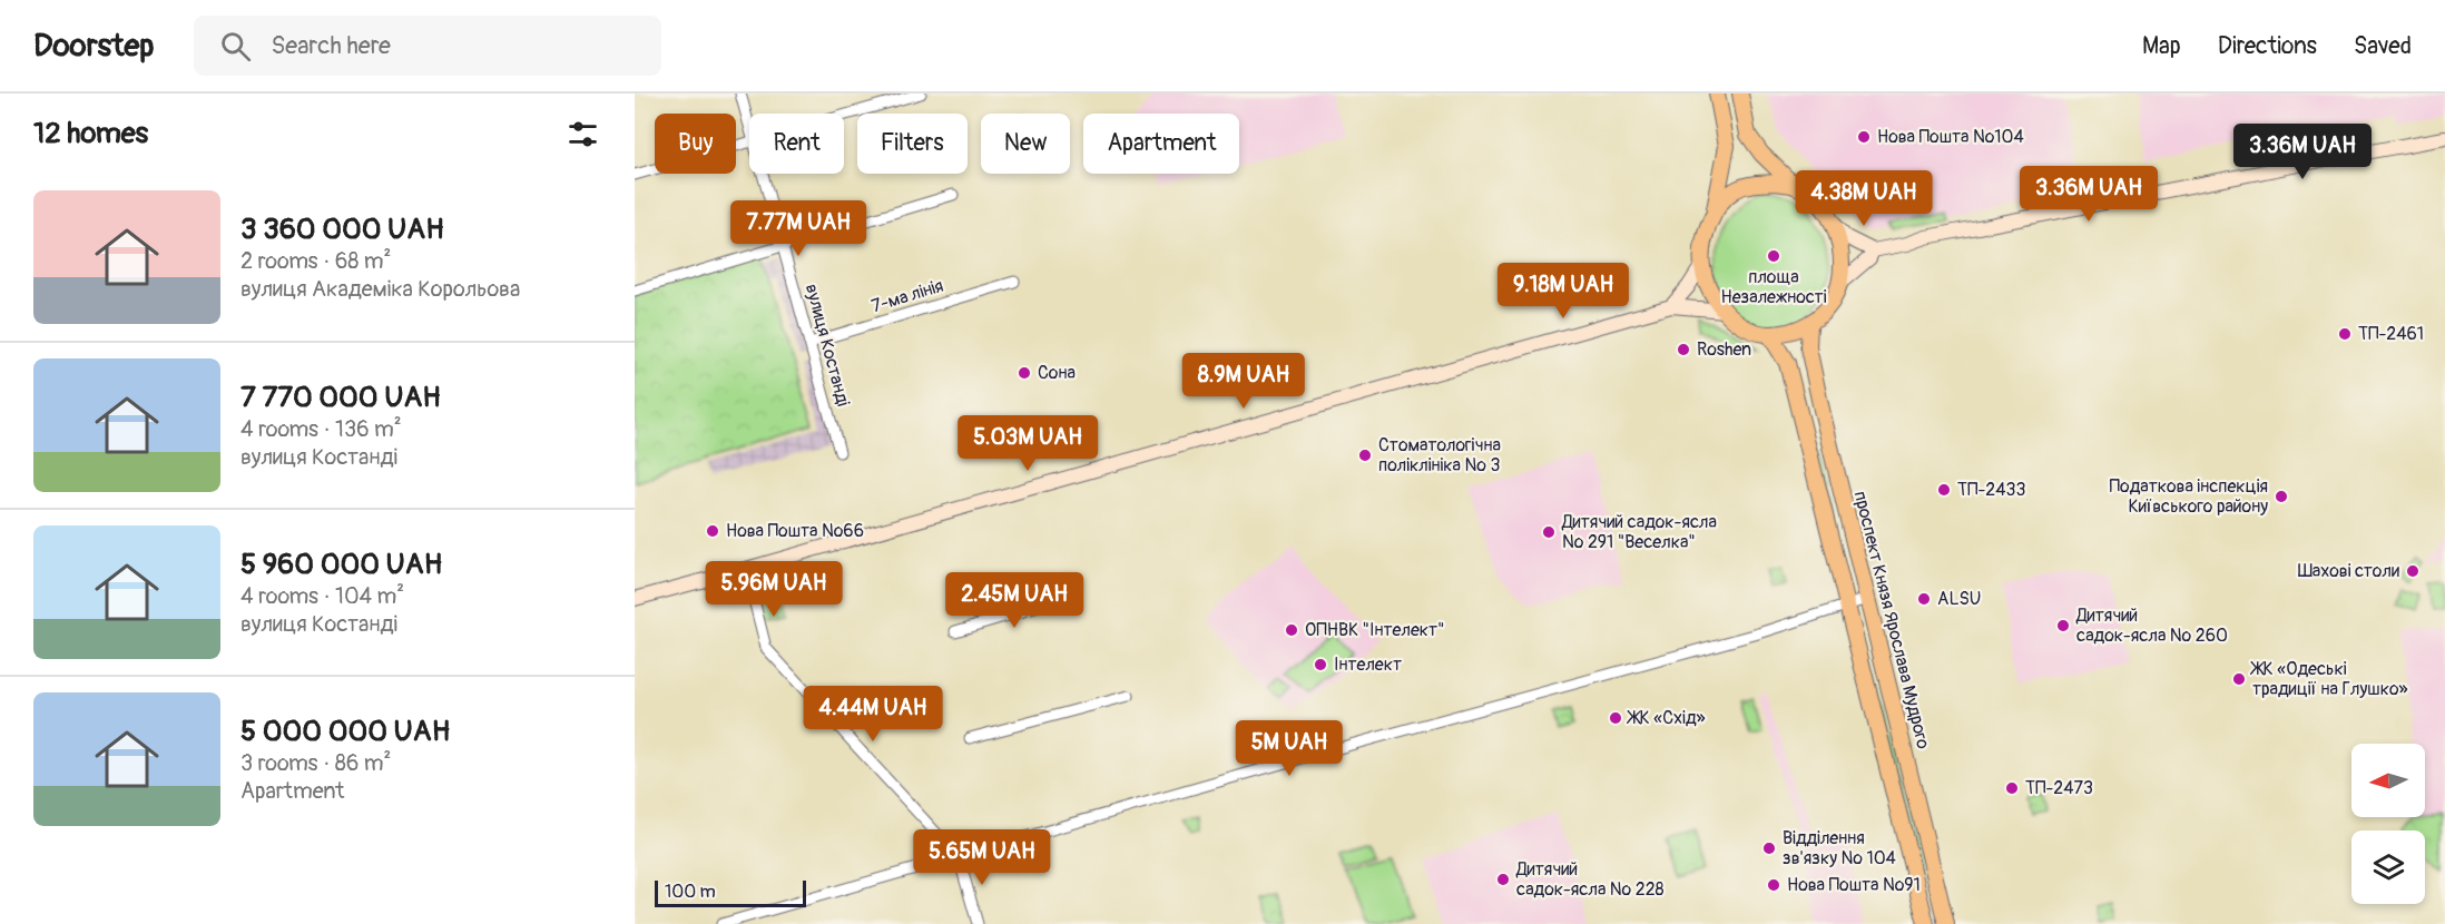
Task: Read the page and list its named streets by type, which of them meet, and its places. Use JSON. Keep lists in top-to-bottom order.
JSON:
{
  "streets": {
    "main road": ["проспект Князя Ярослава Мудрого"],
    "street": ["7-ма лінія", "вулиця Костанді"]
  },
  "crossings": [
    ["7-ма лінія", "вулиця Костанді"]
  ],
  "places": [
    "Нова Пошта №104",
    "площа Незалежності",
    "ТП-2461",
    "Roshen",
    "Сона",
    "Стоматологічна поліклініка № 3",
    "ТП-2433",
    "Податкова інспекція Київського району",
    "Нова Пошта №66",
    "Дитячий садок-ясла № 291 \"Веселка\"",
    "Шахові столи",
    "ALSU",
    "Дитячий садок-ясла № 260",
    "ОПНВК \"Інтелект\"",
    "Інтелект",
    "ЖК «Одеські традиції на Глушко»",
    "ЖК «Схід»",
    "ТП-2473",
    "Відділення зв'язку № 104",
    "Дитячий садок-ясла № 228",
    "Нова Пошта №91"
  ],
  "scale_bar": "100 m",
  "north": "left",
  "page": {
    "header": "Doorstep",
    "search": "Search here",
    "nav": ["Map", "Directions", "Saved"],
    "heading": "12 homes",
    "chip": [
      "Buy",
      "Rent",
      "Filters",
      "New",
      "Apartment"
    ],
    "price": [
      "3.36M UAH",
      "3.36M UAH",
      "4.38M UAH",
      "7.77M UAH",
      "9.18M UAH",
      "8.9M UAH",
      "5.03M UAH",
      "5.96M UAH",
      "2.45M UAH",
      "4.44M UAH",
      "5M UAH",
      "5.65M UAH"
    ],
    "list": [
      {
        "name": "3 360 000 UAH",
        "note": "2 rooms · 68 m² · вулиця Академіка Корольова"
      },
      {
        "name": "7 770 000 UAH",
        "note": "4 rooms · 136 m² · вулиця Костанді"
      },
      {
        "name": "5 960 000 UAH",
        "note": "4 rooms · 104 m² · вулиця Костанді"
      },
      {
        "name": "5 000 000 UAH",
        "note": "3 rooms · 86 m² · Apartment"
      }
    ],
    "scale": "100 m"
  }
}
